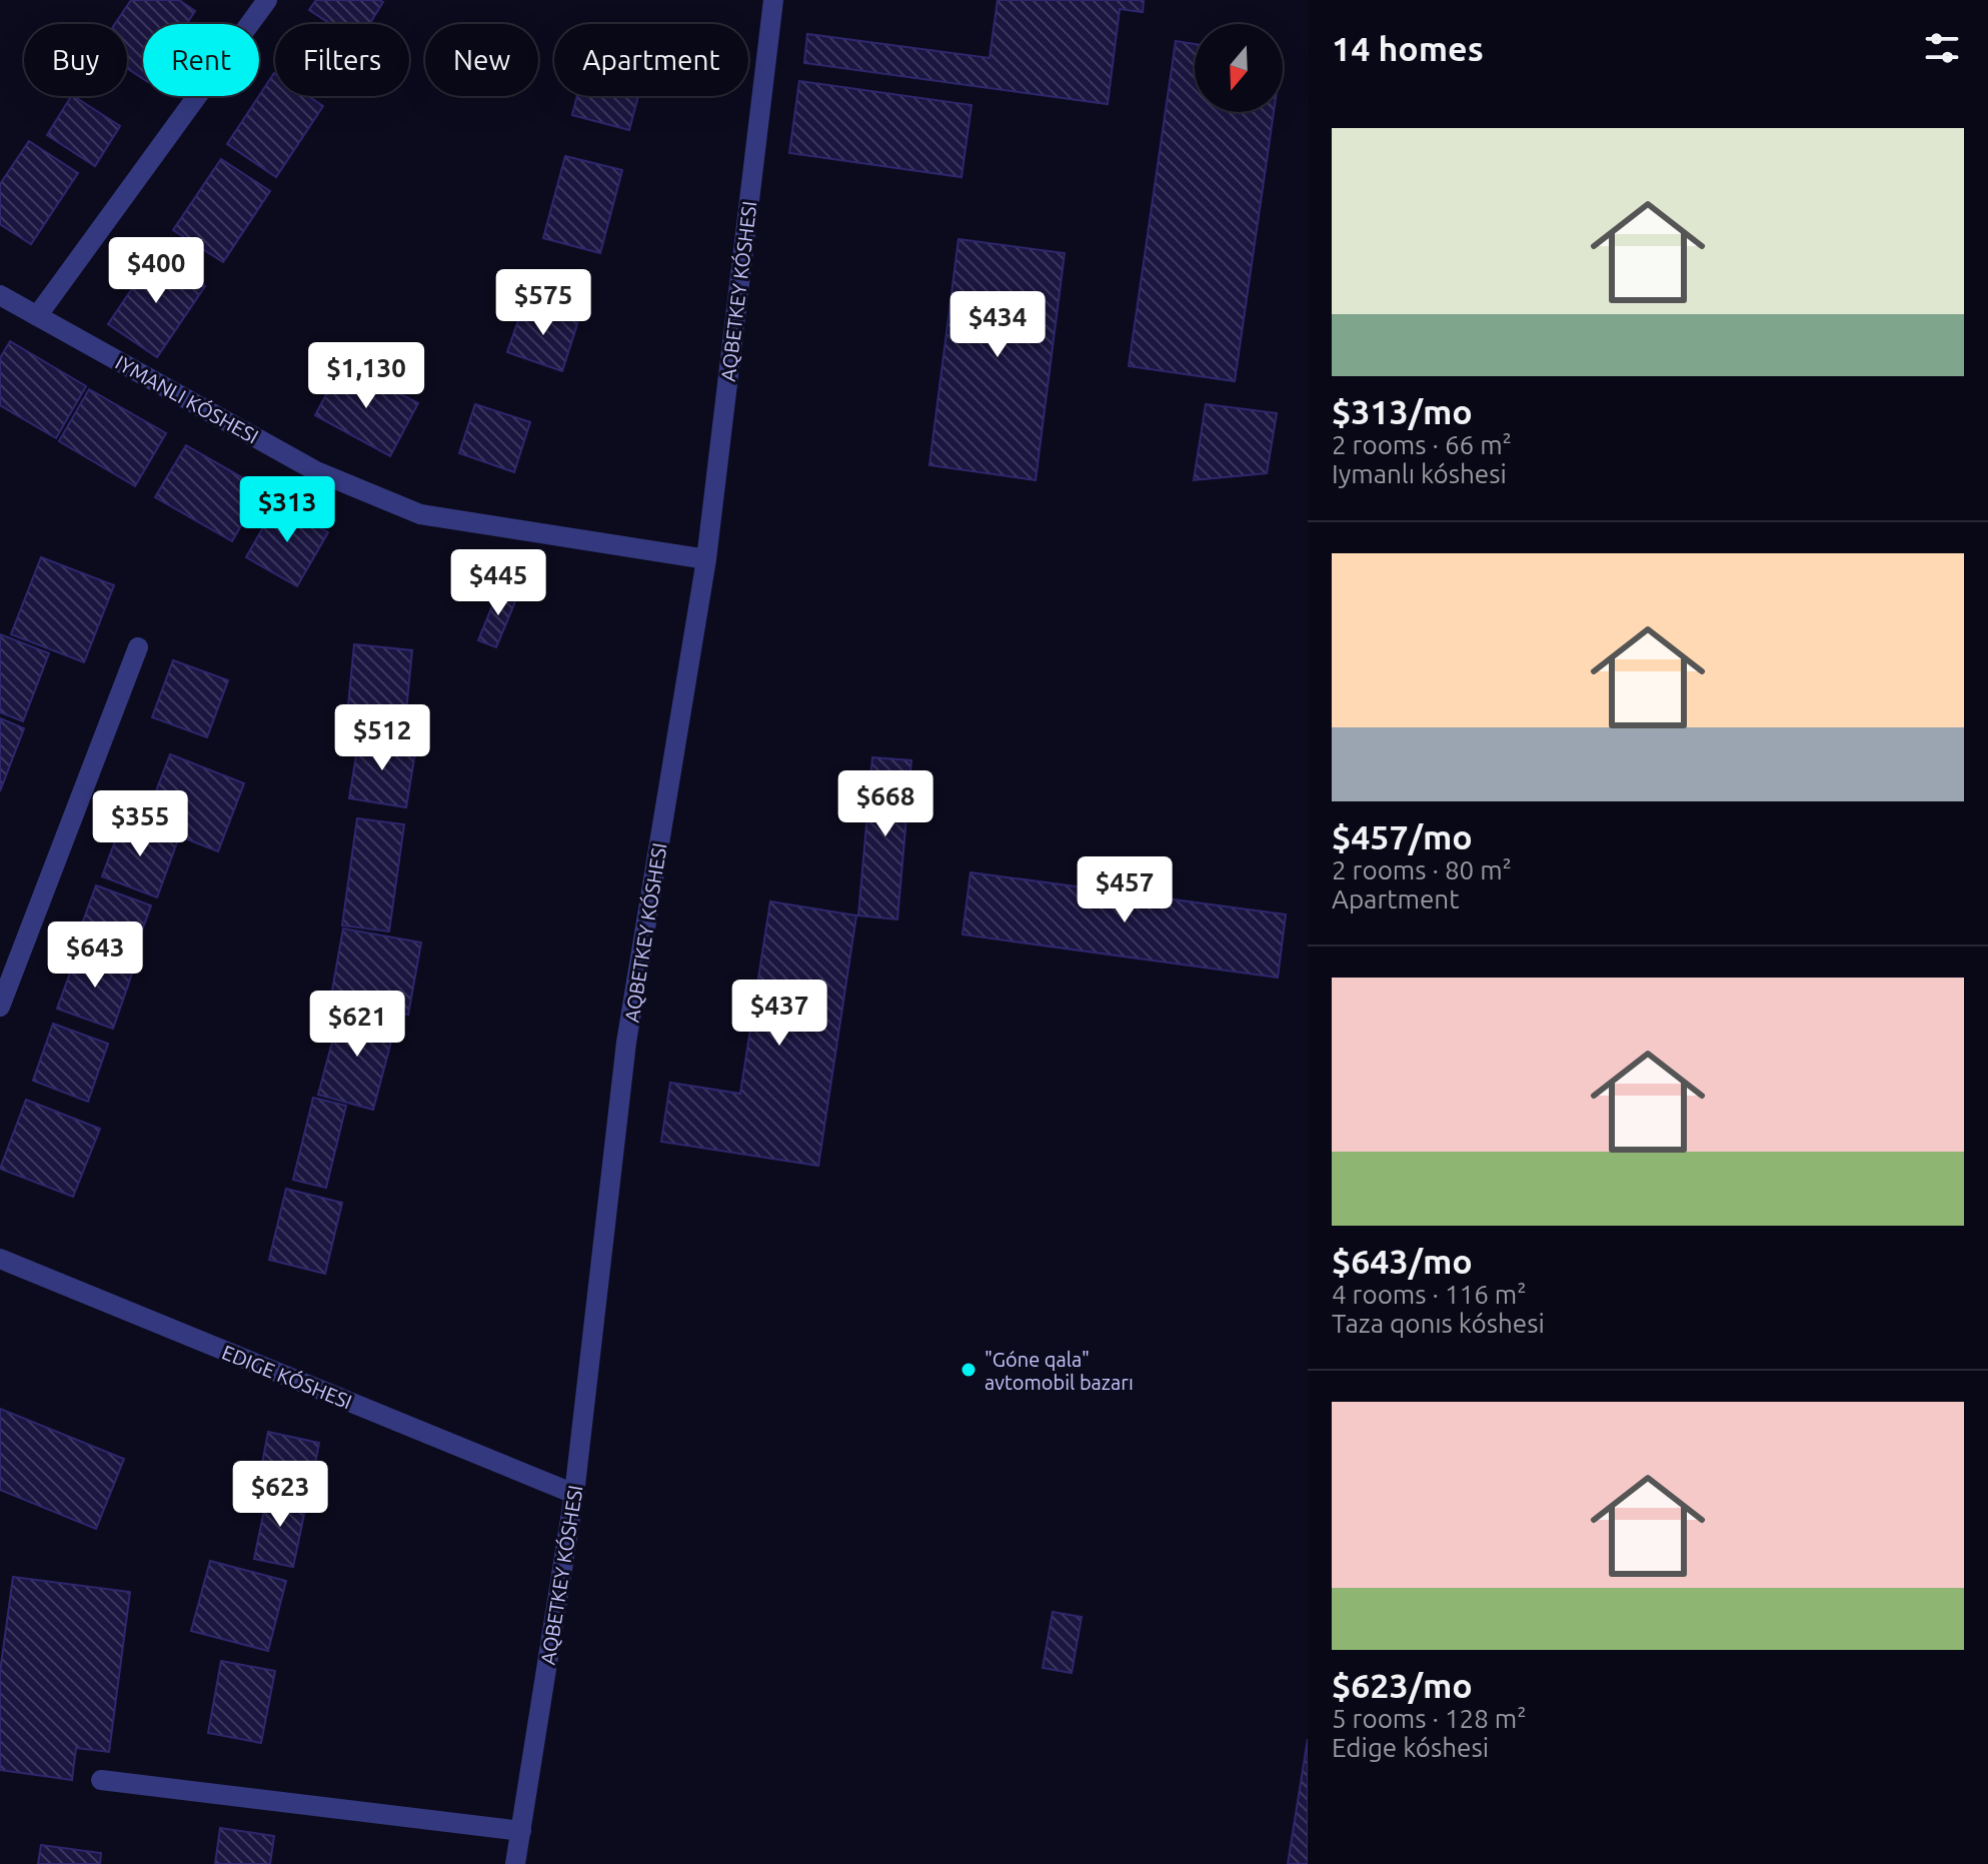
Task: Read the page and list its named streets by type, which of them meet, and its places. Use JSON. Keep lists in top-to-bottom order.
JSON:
{
  "streets": {
    "street": ["AQBETKEY KÓSHESI", "EDIGE KÓSHESI"]
  },
  "crossings": [
    ["AQBETKEY KÓSHESI", "EDIGE KÓSHESI"]
  ],
  "places": ["\"Góne qala\" avtomobil bazarı"],
  "north": "bottom",
  "page": {
    "heading": "14 homes",
    "chip": [
      "Buy",
      "Rent",
      "Filters",
      "New",
      "Apartment"
    ],
    "list": [
      {
        "name": "$313/mo",
        "note": "2 rooms · 66 m² · Iymanlı kóshesi"
      },
      {
        "name": "$457/mo",
        "note": "2 rooms · 80 m² · Apartment"
      },
      {
        "name": "$643/mo",
        "note": "4 rooms · 116 m² · Taza qonıs kóshesi"
      },
      {
        "name": "$623/mo",
        "note": "5 rooms · 128 m² · Edige kóshesi"
      }
    ],
    "price": [
      "$400",
      "$575",
      "$434",
      "$1,130",
      "$313",
      "$445",
      "$512",
      "$668",
      "$355",
      "$457",
      "$643",
      "$437",
      "$621",
      "$623"
    ]
  }
}
